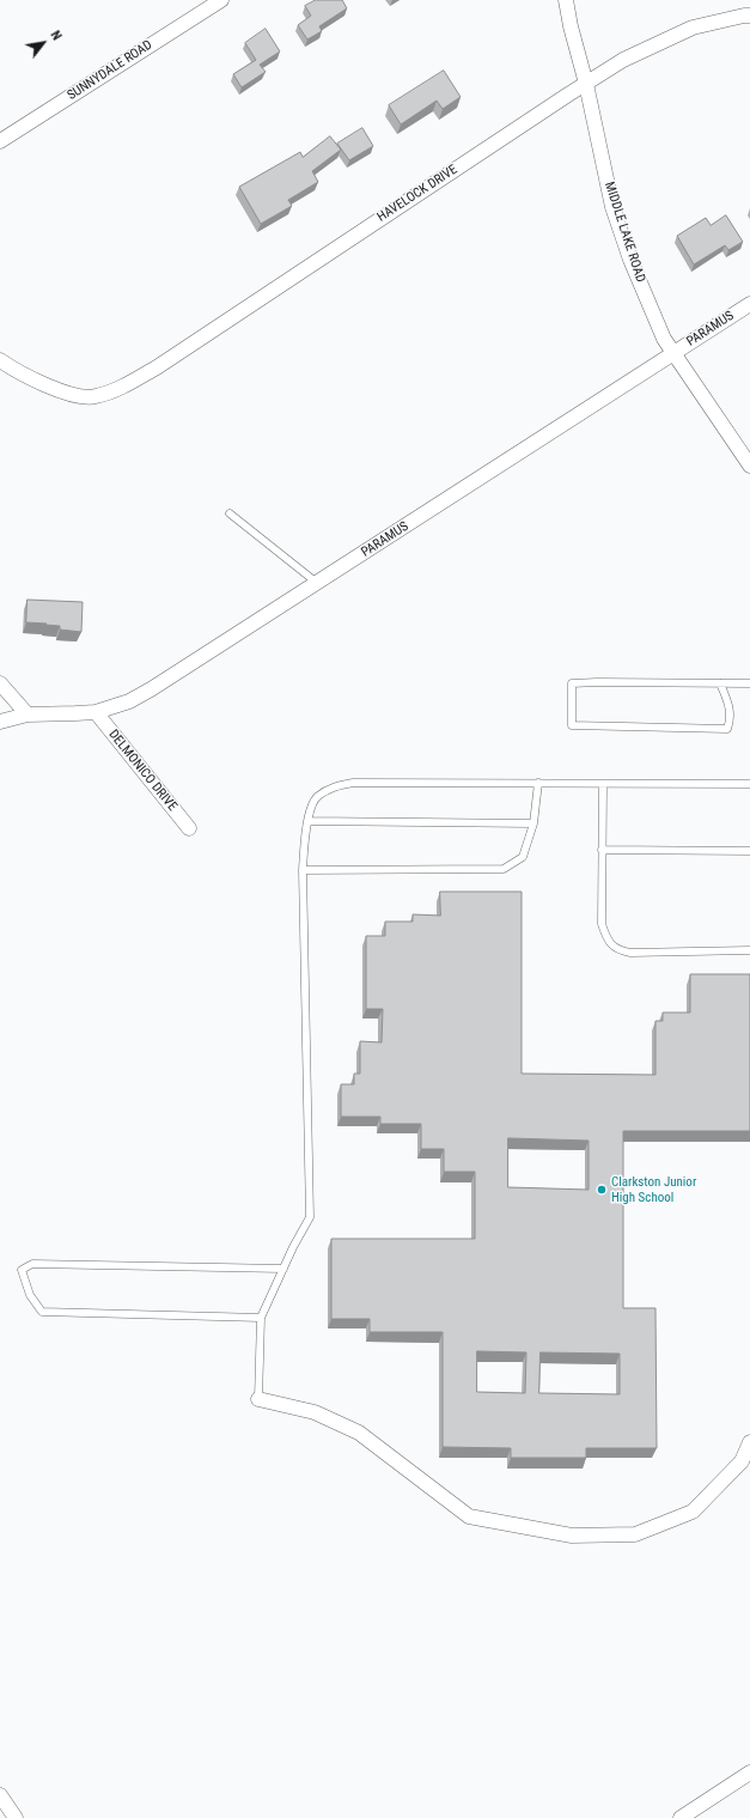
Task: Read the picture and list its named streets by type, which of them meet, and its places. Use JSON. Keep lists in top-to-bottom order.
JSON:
{
  "streets": {
    "street": [
      "SUNNYDALE ROAD",
      "HAVELOCK DRIVE",
      "MIDDLE LAKE ROAD",
      "PARAMUS",
      "DELMONICO DRIVE"
    ]
  },
  "crossings": [
    ["HAVELOCK DRIVE", "MIDDLE LAKE ROAD"],
    ["MIDDLE LAKE ROAD", "PARAMUS"],
    ["PARAMUS", "DELMONICO DRIVE"]
  ],
  "places": ["Clarkston Junior High School"],
  "north": "top right"
}
